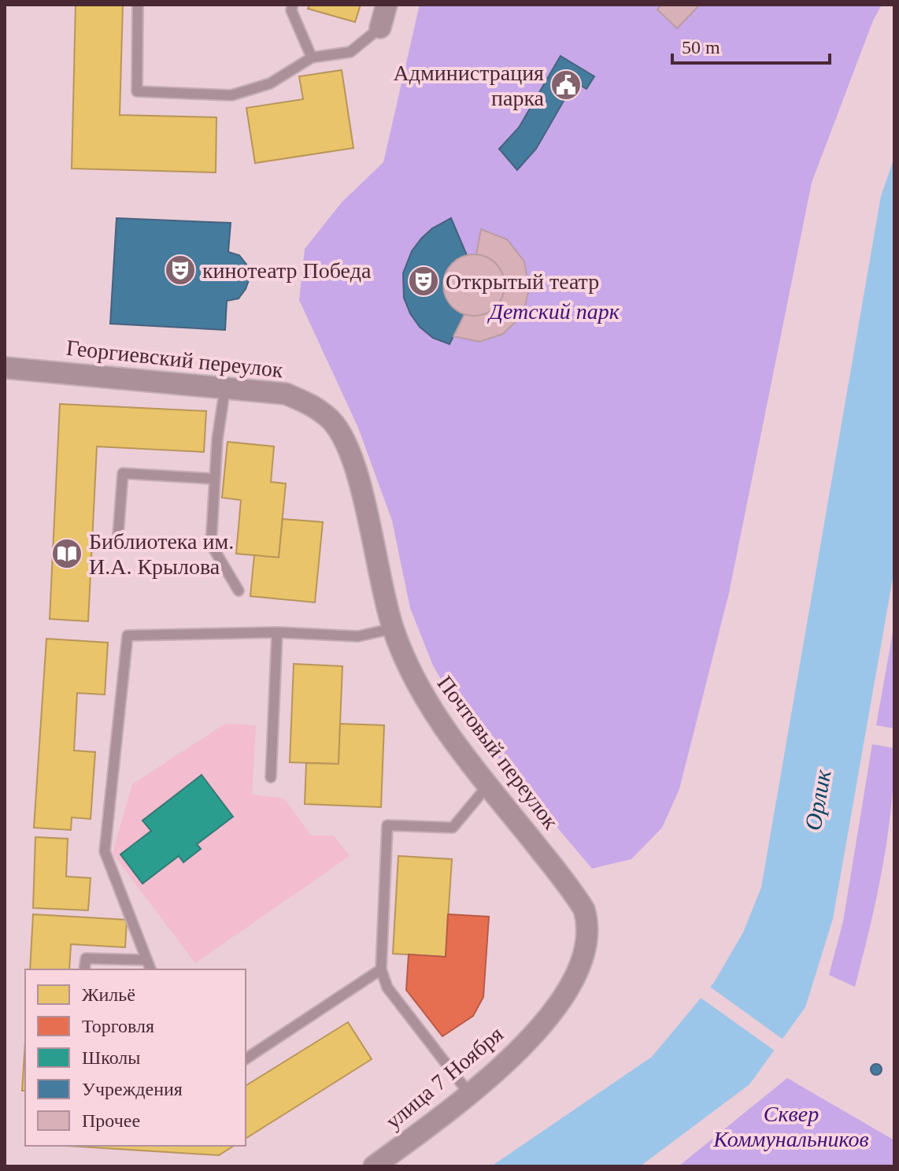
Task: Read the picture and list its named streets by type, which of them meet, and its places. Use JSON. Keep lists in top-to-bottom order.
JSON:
{
  "streets": {
    "street": ["Георгиевский переулок", "Почтовый переулок", "улица 7 Ноября"]
  },
  "crossings": [
    ["Георгиевский переулок", "Почтовый переулок"],
    ["Почтовый переулок", "улица 7 Ноября"]
  ],
  "water": ["Орлик"],
  "parks": ["Детский парк", "Сквер Коммунальников"],
  "places": {
    "public building": ["Администрация парка"],
    "theatre": ["кинотеатр Победа", "Открытый театр"],
    "library": ["Библиотека им. И.А. Крылова"]
  },
  "legend": [
    "Жильё",
    "Торговля",
    "Школы",
    "Учреждения",
    "Прочее"
  ],
  "scale_bar": "50 m"
}
